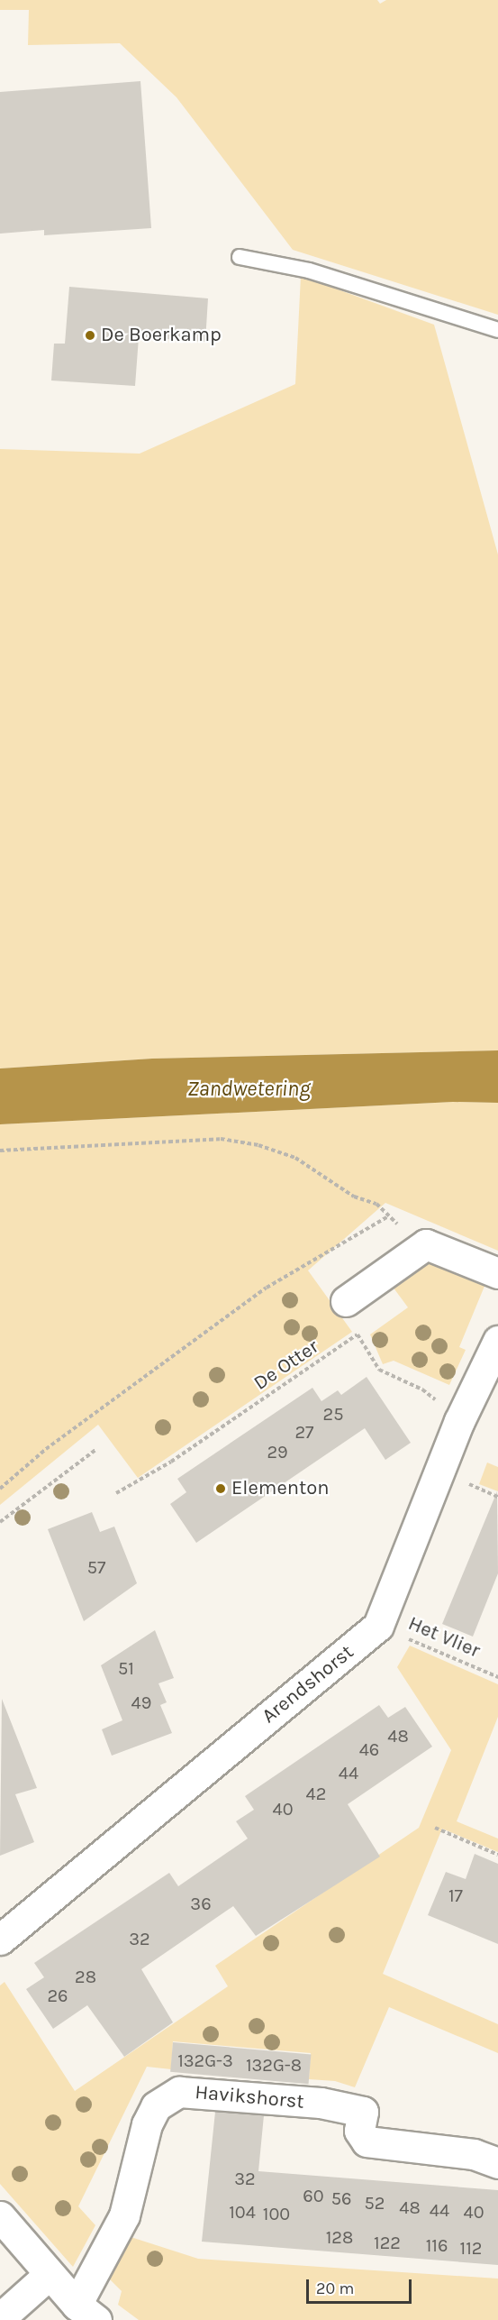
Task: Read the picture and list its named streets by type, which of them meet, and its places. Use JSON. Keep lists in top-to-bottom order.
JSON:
{
  "streets": {
    "street": ["Arendshorst", "Havikshorst"],
    "path": ["De Otter", "Het Vlier"]
  },
  "crossings": [
    ["De Otter", "Arendshorst"],
    ["Het Vlier", "Arendshorst"]
  ],
  "water": ["Zandwetering"],
  "places": ["De Boerkamp", "Elementon"],
  "house_numbers": [
    "25",
    "27",
    "29",
    "57",
    "51",
    "49",
    "48",
    "46",
    "44",
    "42",
    "40",
    "17",
    "36",
    "32",
    "28",
    "26",
    "132G-3",
    "132G-8",
    "32",
    "60",
    "56",
    "52",
    "48",
    "44",
    "104",
    "40",
    "100",
    "128",
    "122",
    "116",
    "112"
  ],
  "scale_bar": "20 m"
}
